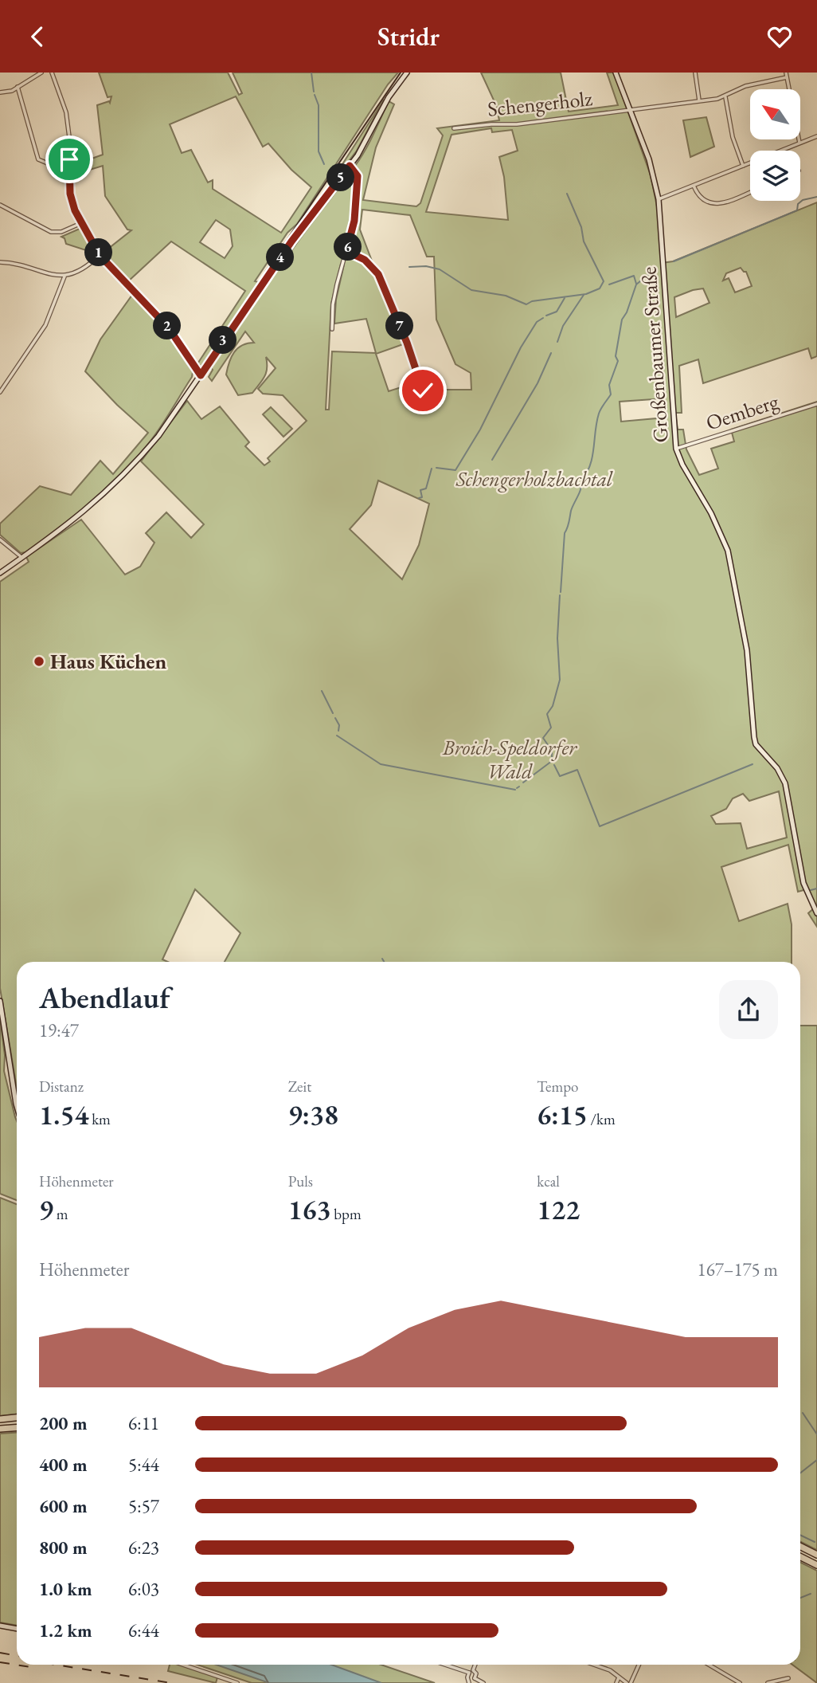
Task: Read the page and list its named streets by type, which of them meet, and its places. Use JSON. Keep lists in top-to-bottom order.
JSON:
{
  "streets": {
    "street": ["Schengerholz", "Großenbaumer Straße", "Oemberg"]
  },
  "crossings": [
    ["Schengerholz", "Großenbaumer Straße"],
    ["Großenbaumer Straße", "Oemberg"]
  ],
  "parks": ["Schengerholzbachtal", "Broich-Speldorfer Wald"],
  "places": ["Haus Küchen"],
  "north": "top left",
  "page": {
    "header": "Stridr",
    "pins": [
      "5",
      "6",
      "1",
      "4",
      "2",
      "7",
      "3"
    ],
    "heading": ["Abendlauf", "19:47"],
    "stats": [
      ["Distanz", "1.54 km"],
      ["Zeit", "9:38"],
      ["Tempo", "6:15 /km"],
      ["Höhenmeter", "9 m"],
      ["Puls", "163 bpm"],
      ["kcal", "122"]
    ],
    "chart": ["Höhenmeter", "167–175 m"],
    "list": [
      {
        "name": "200 m",
        "note": "6:11"
      },
      {
        "name": "400 m",
        "note": "5:44"
      },
      {
        "name": "600 m",
        "note": "5:57"
      },
      {
        "name": "800 m",
        "note": "6:23"
      },
      {
        "name": "1.0 km",
        "note": "6:03"
      },
      {
        "name": "1.2 km",
        "note": "6:44"
      }
    ]
  }
}
